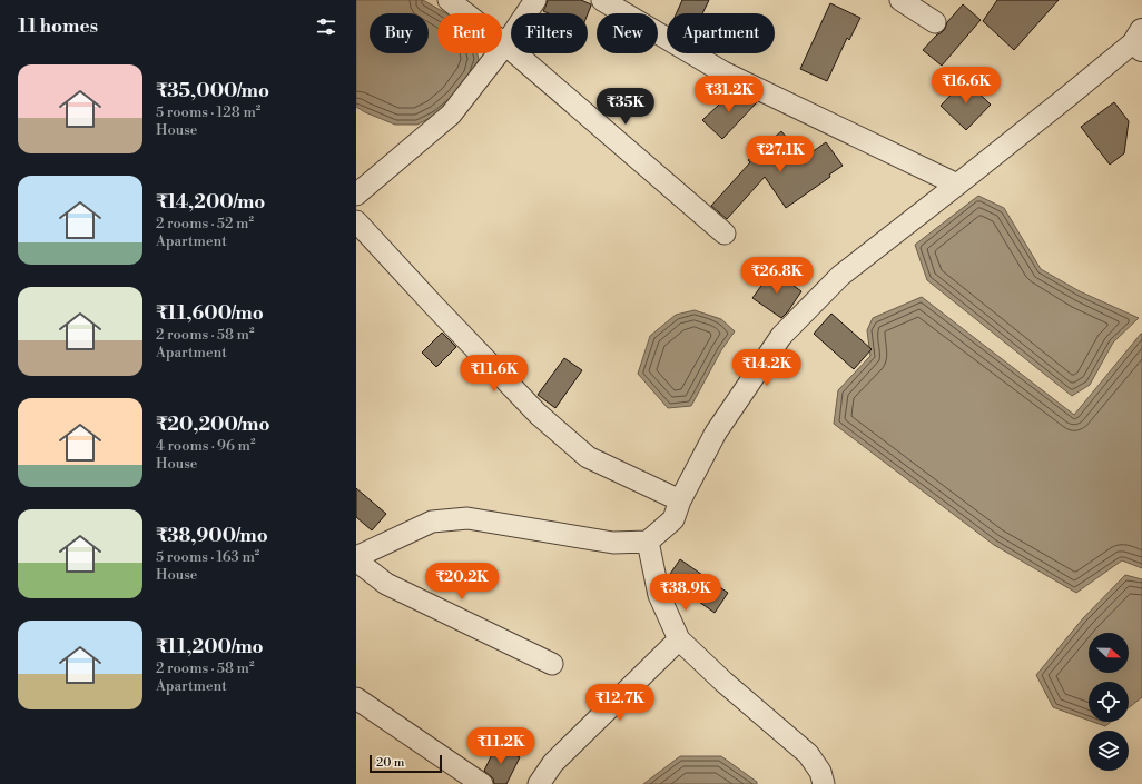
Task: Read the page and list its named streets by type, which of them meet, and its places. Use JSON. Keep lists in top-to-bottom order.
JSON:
{
  "scale_bar": "20 m",
  "north": "right",
  "page": {
    "heading": "11 homes",
    "chip": [
      "Buy",
      "Rent",
      "Filters",
      "New",
      "Apartment"
    ],
    "list": [
      {
        "name": "₹35,000/mo",
        "note": "5 rooms · 128 m² · House"
      },
      {
        "name": "₹14,200/mo",
        "note": "2 rooms · 52 m² · Apartment"
      },
      {
        "name": "₹11,600/mo",
        "note": "2 rooms · 58 m² · Apartment"
      },
      {
        "name": "₹20,200/mo",
        "note": "4 rooms · 96 m² · House"
      },
      {
        "name": "₹38,900/mo",
        "note": "5 rooms · 163 m² · House"
      },
      {
        "name": "₹11,200/mo",
        "note": "2 rooms · 58 m² · Apartment"
      }
    ],
    "price": [
      "₹16.6K",
      "₹31.2K",
      "₹35K",
      "₹27.1K",
      "₹26.8K",
      "₹14.2K",
      "₹11.6K",
      "₹20.2K",
      "₹38.9K",
      "₹12.7K",
      "₹11.2K"
    ],
    "scale": "20 m"
  }
}
